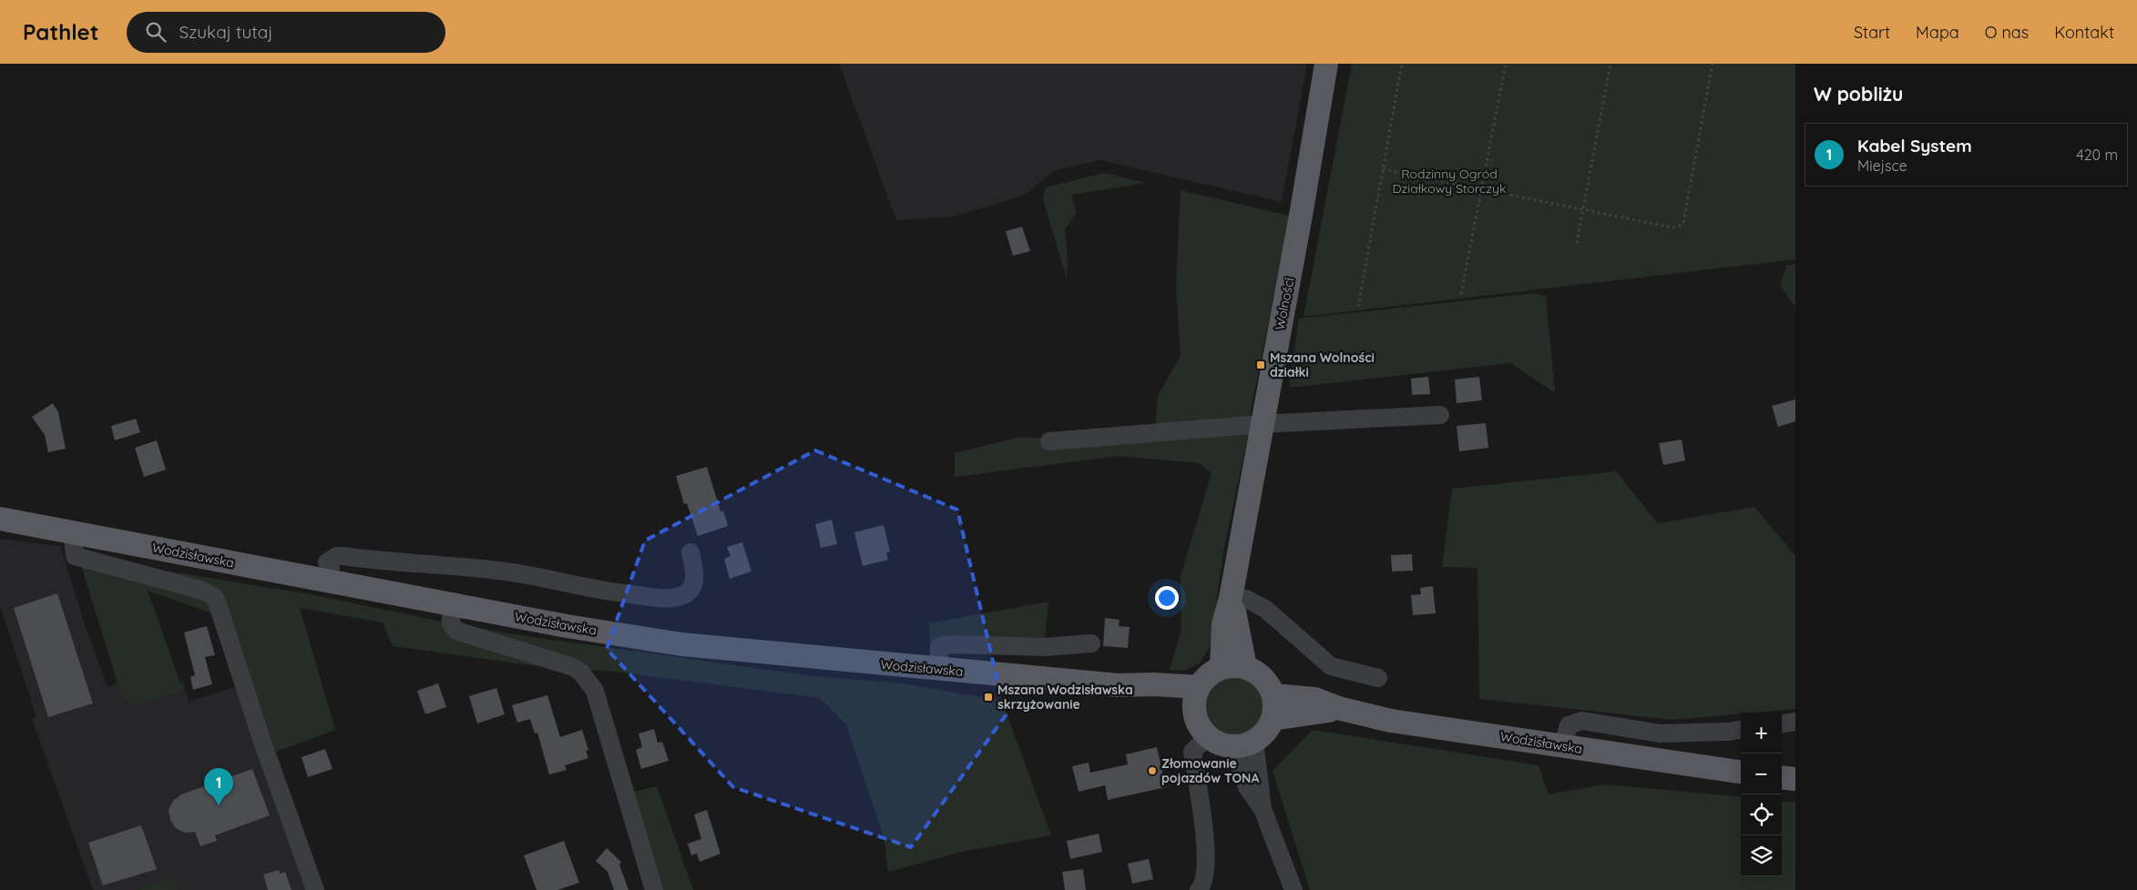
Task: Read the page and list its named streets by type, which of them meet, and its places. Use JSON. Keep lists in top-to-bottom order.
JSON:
{
  "streets": {
    "main road": ["Wolności", "Wodzisławska"]
  },
  "crossings": [
    ["Wolności", "Wodzisławska"]
  ],
  "parks": ["Rodzinny Ogród Działkowy Storczyk"],
  "places": {
    "transit": ["Mszana Wolności działki", "Mszana Wodzisławska skrzyżowanie"],
    "other": ["Złomowanie pojazdów TONA"]
  },
  "page": {
    "header": "Pathlet",
    "search": "Szukaj tutaj",
    "nav": [
      "Start",
      "Mapa",
      "O nas",
      "Kontakt"
    ],
    "heading": "W pobliżu",
    "list": [
      {
        "mark": "1",
        "name": "Kabel System",
        "note": "Miejsce",
        "value": "420 m"
      }
    ],
    "map_buttons": ["+", "−"],
    "pins": "1"
  }
}
